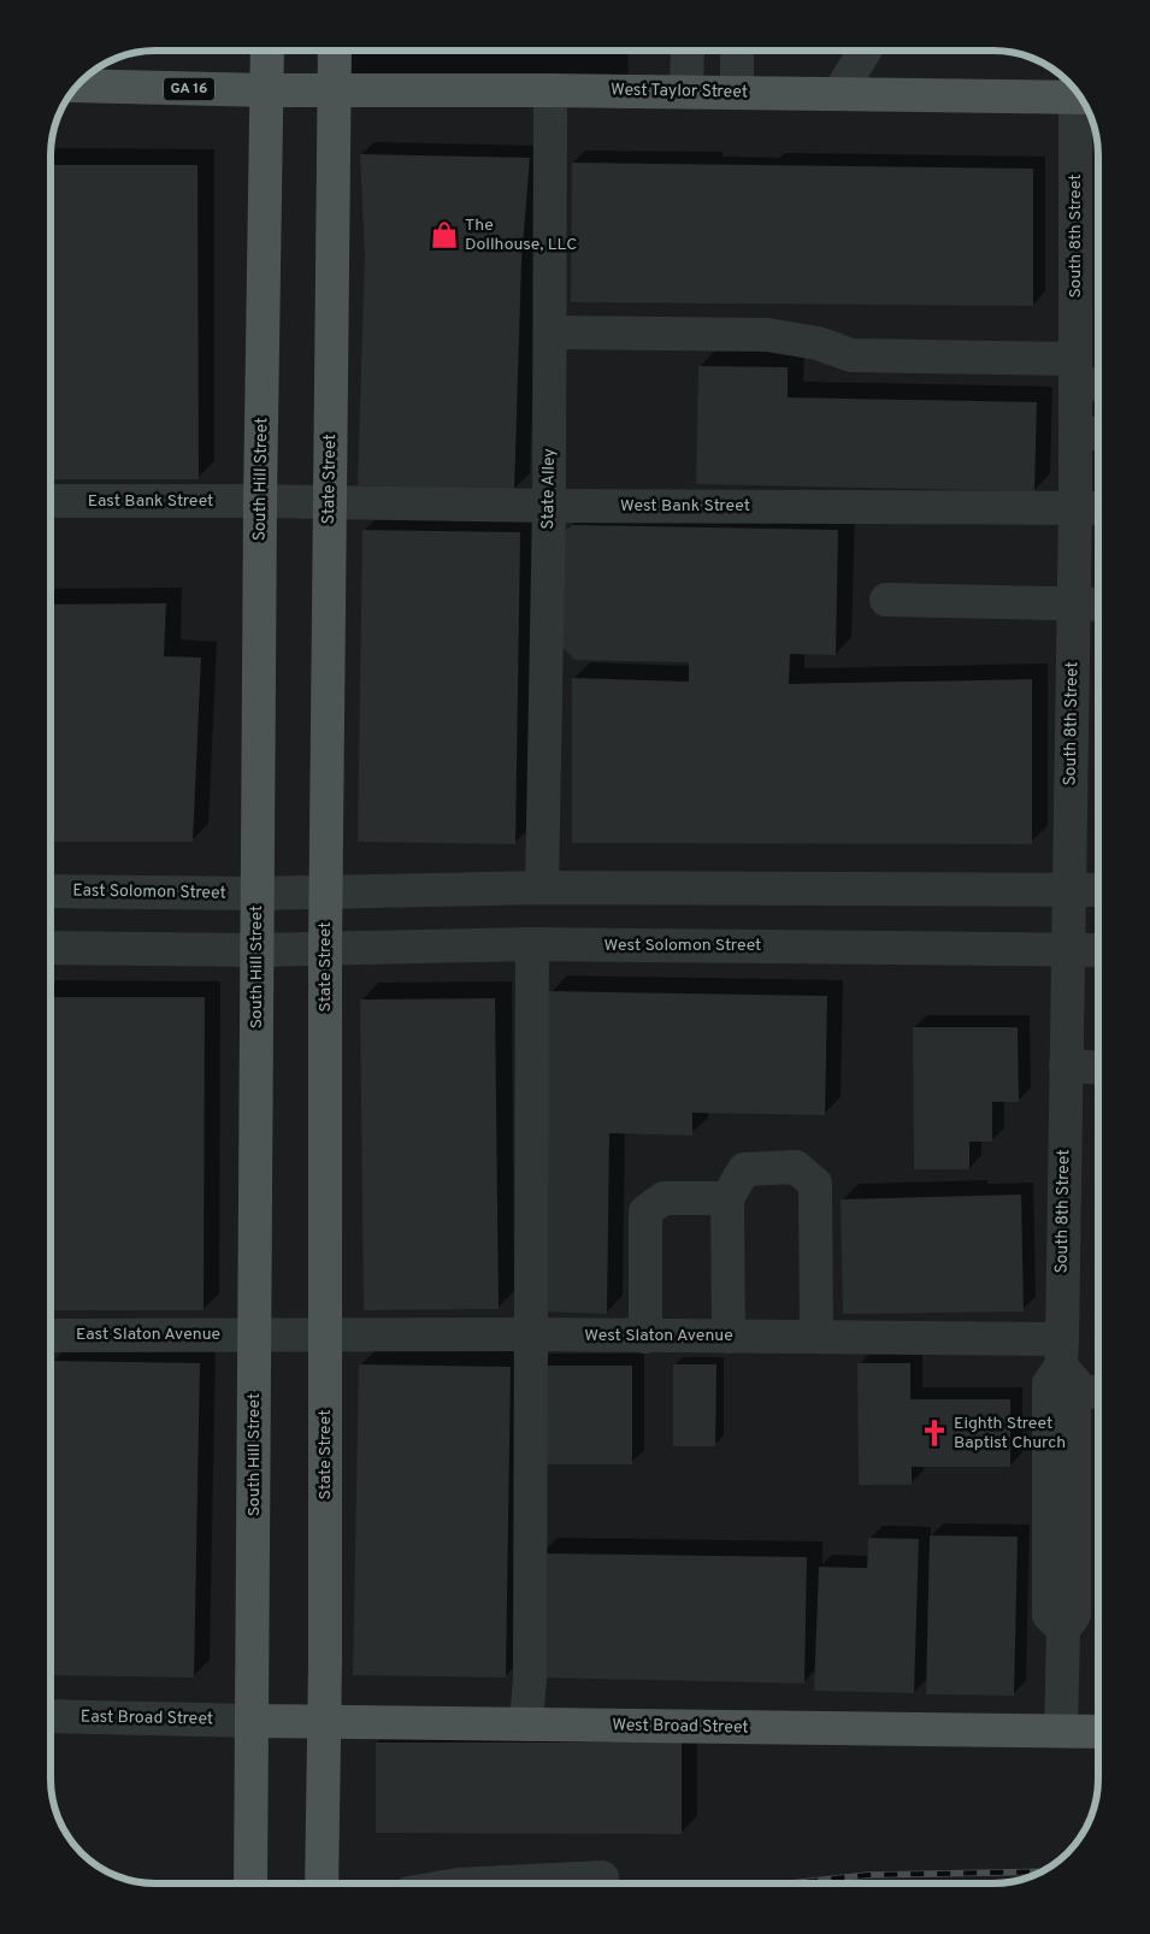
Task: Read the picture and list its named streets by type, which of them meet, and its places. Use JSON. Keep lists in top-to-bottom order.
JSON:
{
  "streets": {
    "main road": [
      "GA 16",
      "West Taylor Street",
      "South Hill Street",
      "State Street",
      "West Broad Street"
    ],
    "street": [
      "South 8th Street",
      "State Alley",
      "East Bank Street",
      "West Bank Street",
      "East Solomon Street",
      "West Solomon Street",
      "East Slaton Avenue",
      "West Slaton Avenue",
      "East Broad Street"
    ]
  },
  "crossings": [
    ["GA 16", "West Taylor Street"],
    ["GA 16", "South Hill Street"],
    ["West Taylor Street", "South Hill Street"],
    ["West Taylor Street", "State Street"],
    ["West Taylor Street", "State Alley"],
    ["South 8th Street", "West Bank Street"],
    ["South 8th Street", "West Solomon Street"],
    ["South 8th Street", "West Slaton Avenue"],
    ["South 8th Street", "West Broad Street"],
    ["South Hill Street", "East Bank Street"],
    ["South Hill Street", "West Bank Street"],
    ["South Hill Street", "East Solomon Street"],
    ["South Hill Street", "West Solomon Street"],
    ["South Hill Street", "East Slaton Avenue"],
    ["South Hill Street", "West Slaton Avenue"],
    ["South Hill Street", "East Broad Street"],
    ["South Hill Street", "West Broad Street"],
    ["State Street", "West Bank Street"],
    ["State Street", "West Solomon Street"],
    ["State Street", "West Slaton Avenue"],
    ["State Street", "West Broad Street"],
    ["State Alley", "West Bank Street"],
    ["East Bank Street", "West Bank Street"],
    ["East Slaton Avenue", "West Slaton Avenue"],
    ["East Broad Street", "West Broad Street"]
  ],
  "places": {
    "shop": ["The Dollhouse, LLC"],
    "church": ["Eighth Street Baptist Church"]
  }
}
